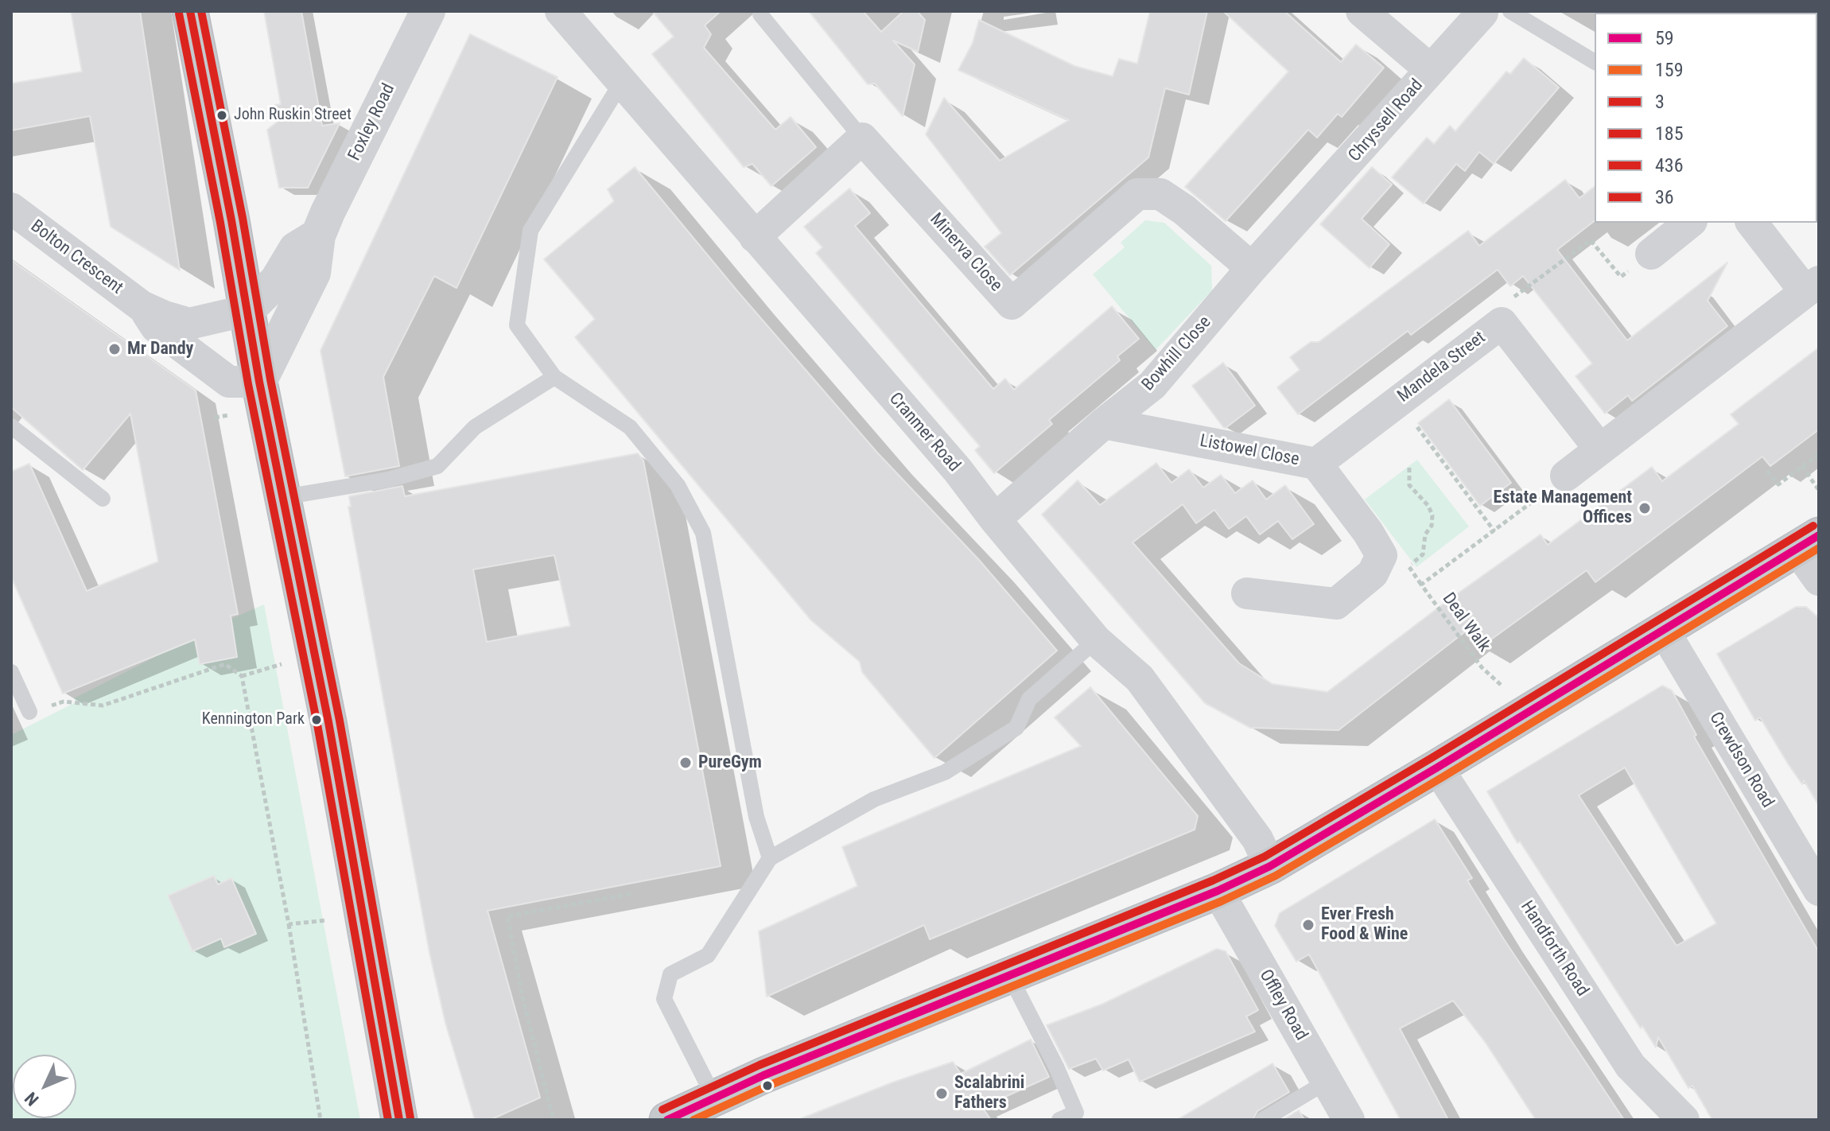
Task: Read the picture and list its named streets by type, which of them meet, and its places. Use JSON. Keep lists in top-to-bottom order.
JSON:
{
  "streets": {
    "street": [
      "Chryssell Road",
      "Foxley Road",
      "Minerva Close",
      "Bolton Crescent",
      "Bowhill Close",
      "Mandela Street",
      "Cranmer Road",
      "Listowel Close",
      "Crewdson Road",
      "Handforth Road",
      "Offley Road"
    ],
    "path": ["Deal Walk"]
  },
  "crossings": [
    ["Chryssell Road", "Bowhill Close"],
    ["Foxley Road", "Bolton Crescent"],
    ["Minerva Close", "Bowhill Close"],
    ["Bowhill Close", "Cranmer Road"],
    ["Bowhill Close", "Listowel Close"],
    ["Mandela Street", "Listowel Close"]
  ],
  "places": [
    "John Ruskin Street",
    "Mr Dandy",
    "Estate Management Offices",
    "Kennington Park",
    "PureGym",
    "Ever Fresh Food & Wine",
    "Scalabrini Fathers"
  ],
  "lines": [
    "transit line 185",
    "transit line 36",
    "transit line 436",
    "transit line 3",
    "transit line 59",
    "transit line 159"
  ],
  "legend": [
    "59",
    "159",
    "3",
    "185",
    "436",
    "36"
  ],
  "north": "bottom left"
}
